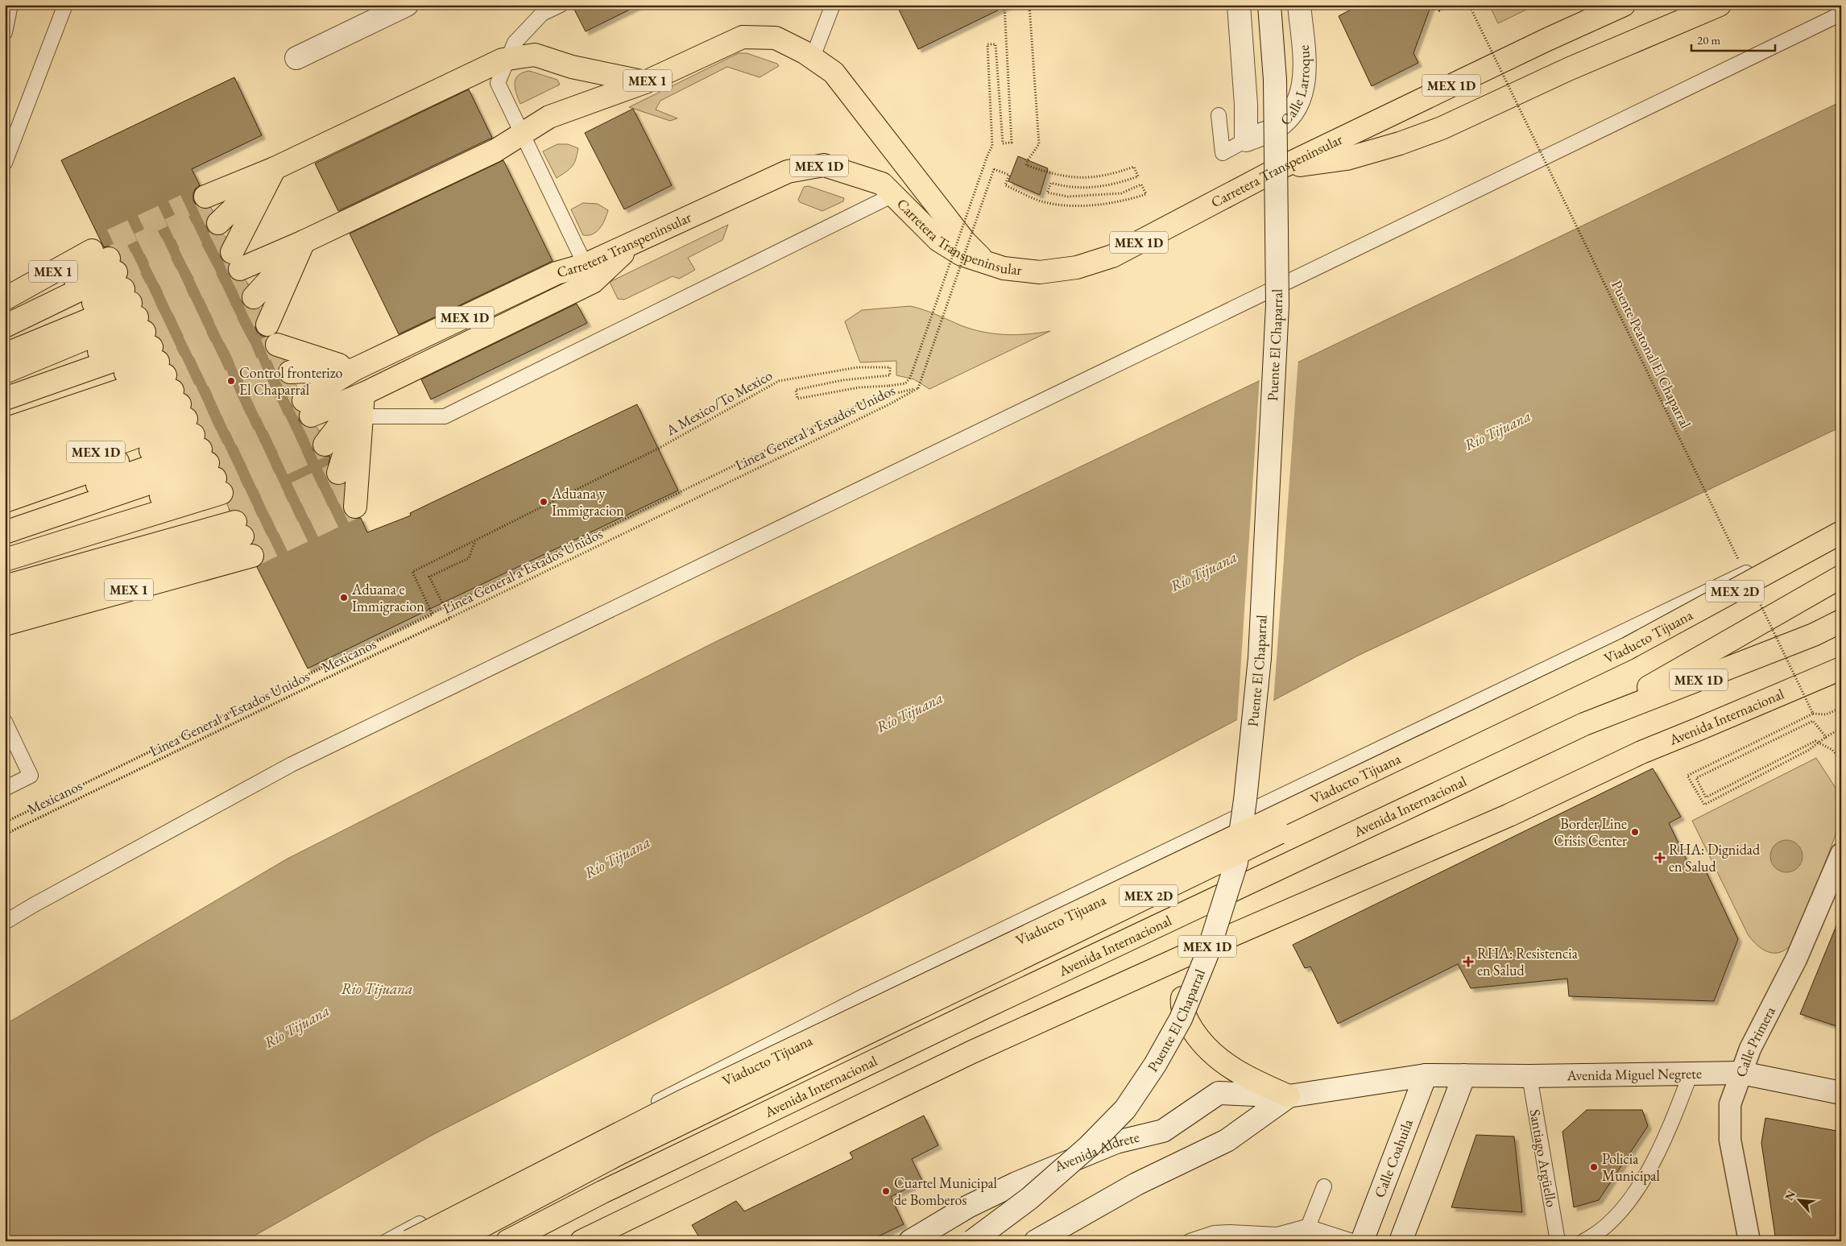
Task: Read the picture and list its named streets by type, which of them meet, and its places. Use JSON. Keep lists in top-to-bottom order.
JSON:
{
  "streets": {
    "highway": [
      "MEX 1",
      "MEX 1D",
      "Carretera Transpeninsular",
      "MEX 2D",
      "Viaducto Tijuana",
      "Avenida Internacional"
    ],
    "main road": [
      "Calle Larroque",
      "Puente El Chaparral",
      "Avenida Miguel Negrete",
      "Avenida Aldrete",
      "Calle Coahuila"
    ],
    "street": ["Calle Primera"],
    "lane": ["Santiago Argüello"],
    "path": ["Puente Peatonal El Chaparral", "A Mexico/To Mexico", "Linea General a Estados Unidos"]
  },
  "crossings": [
    ["MEX 1", "MEX 1D"],
    ["MEX 1", "Carretera Transpeninsular"],
    ["Calle Primera", "Avenida Miguel Negrete"],
    ["Avenida Miguel Negrete", "Avenida Aldrete"],
    ["Avenida Miguel Negrete", "Calle Coahuila"],
    ["Avenida Miguel Negrete", "Santiago Argüello"],
    ["Avenida Aldrete", "Calle Coahuila"]
  ],
  "water": ["Río Tijuana", "Rio Tijuana"],
  "places": {
    "other": [
      "Control fronterizo El Chaparral",
      "Aduana y Immigracion",
      "Aduana e Immigracion",
      "Border Line Crisis Center",
      "Policia Municipal",
      "Cuartel Municipal de Bomberos"
    ],
    "health": ["RHA: Dignidad en Salud", "RHA: Resistencia en Salud"]
  },
  "scale_bar": "20 m",
  "north": "top left"
}
